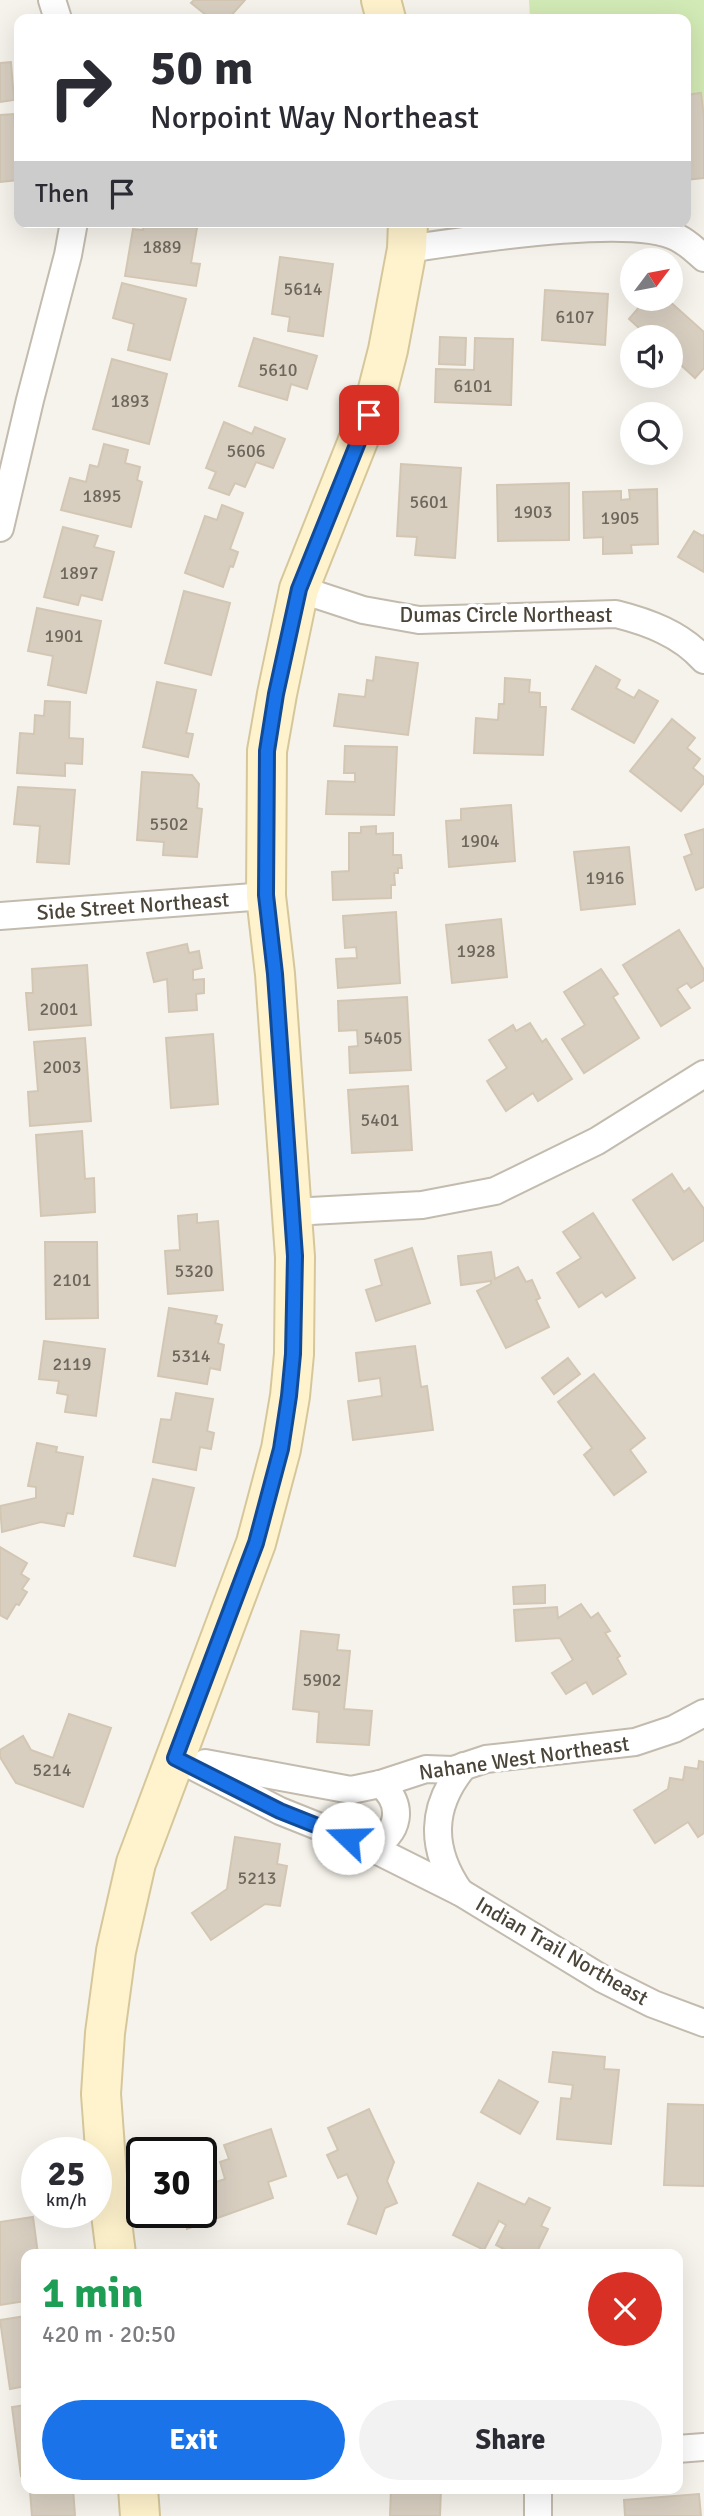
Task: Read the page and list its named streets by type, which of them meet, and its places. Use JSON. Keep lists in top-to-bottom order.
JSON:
{
  "streets": {
    "street": [
      "Dumas Circle Northeast",
      "Side Street Northeast",
      "Nahane West Northeast",
      "Indian Trail Northeast"
    ]
  },
  "crossings": [
    ["Nahane West Northeast", "Indian Trail Northeast"]
  ],
  "house_numbers": [
    "1889",
    "5614",
    "6107",
    "5610",
    "6101",
    "1893",
    "5606",
    "1895",
    "5601",
    "1903",
    "1905",
    "1897",
    "1901",
    "5502",
    "1904",
    "1916",
    "1928",
    "2001",
    "5405",
    "2003",
    "5401",
    "5320",
    "2101",
    "5314",
    "2119",
    "5902",
    "5214",
    "5213"
  ],
  "north": "top right",
  "page": {
    "turn": ["50 m", "Norpoint Way Northeast"],
    "then": "Then",
    "speed": "25 km/h",
    "limit": "30",
    "heading": ["1 min", "420 m · 20:50"],
    "buttons": ["Exit", "Share"]
  }
}
